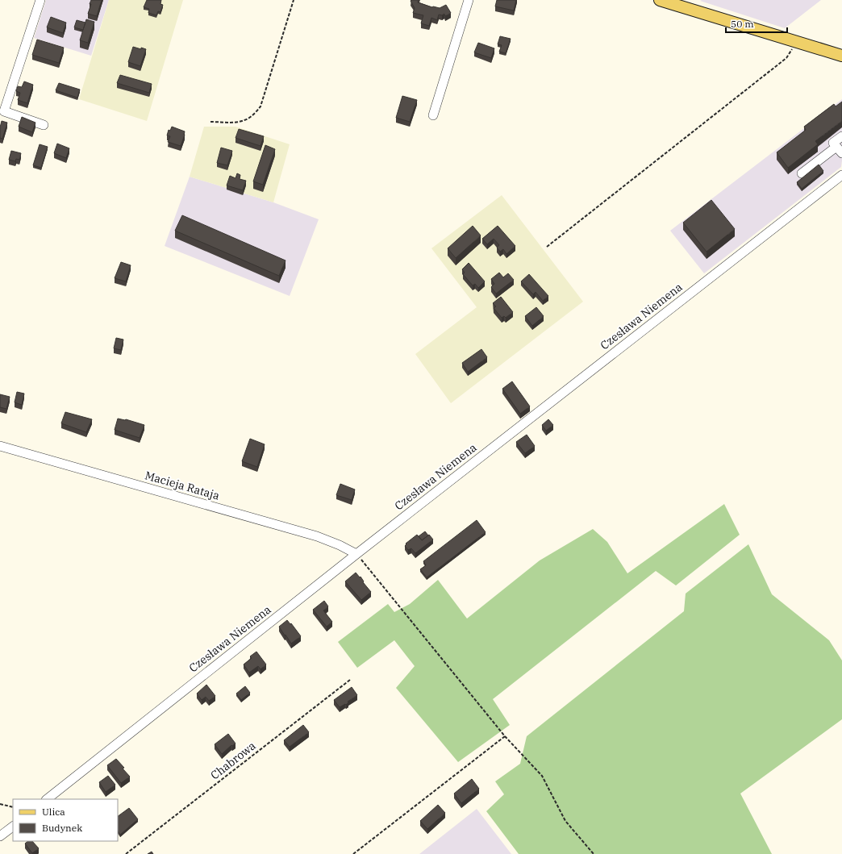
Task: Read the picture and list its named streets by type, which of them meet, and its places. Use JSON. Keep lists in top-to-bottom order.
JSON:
{
  "streets": {
    "street": ["Czesława Niemena", "Macieja Rataja"],
    "path": ["Chabrowa"]
  },
  "crossings": [
    ["Czesława Niemena", "Macieja Rataja"]
  ],
  "legend": ["Ulica", "Budynek"],
  "scale_bar": "50 m"
}
